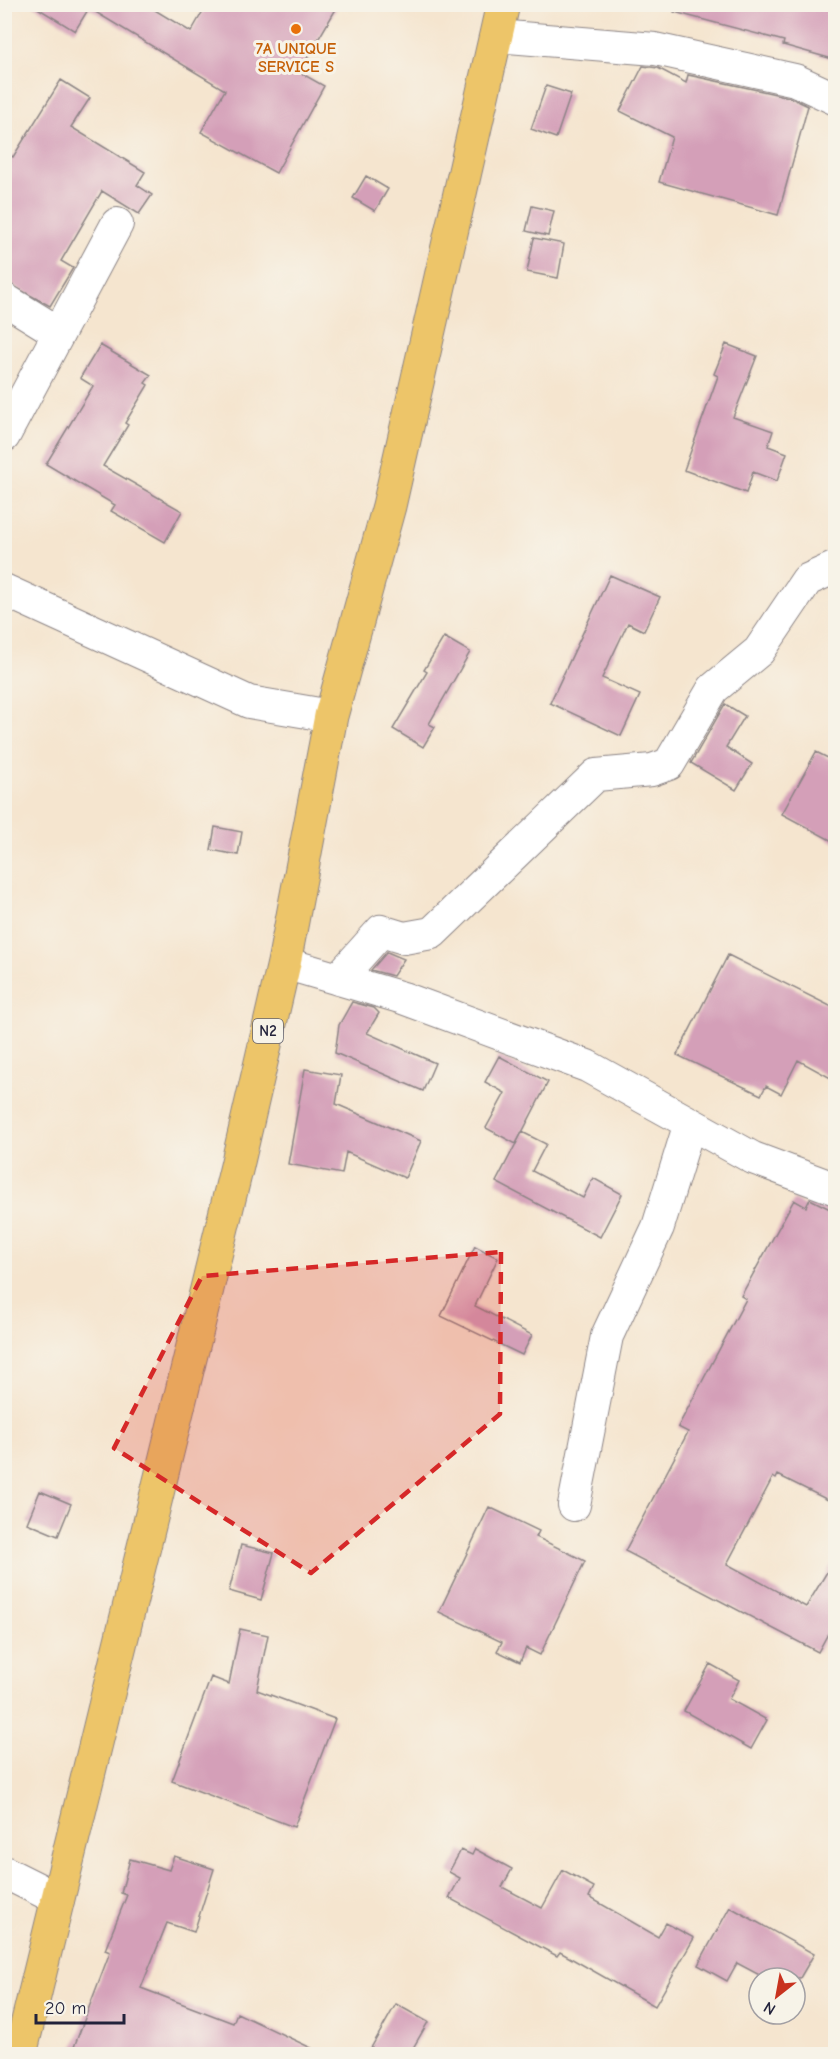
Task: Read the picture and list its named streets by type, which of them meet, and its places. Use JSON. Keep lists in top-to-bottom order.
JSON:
{
  "streets": {
    "highway": ["N2"]
  },
  "places": ["7A UNIQUE SERVICE S"],
  "scale_bar": "20 m",
  "north": "bottom left"
}
